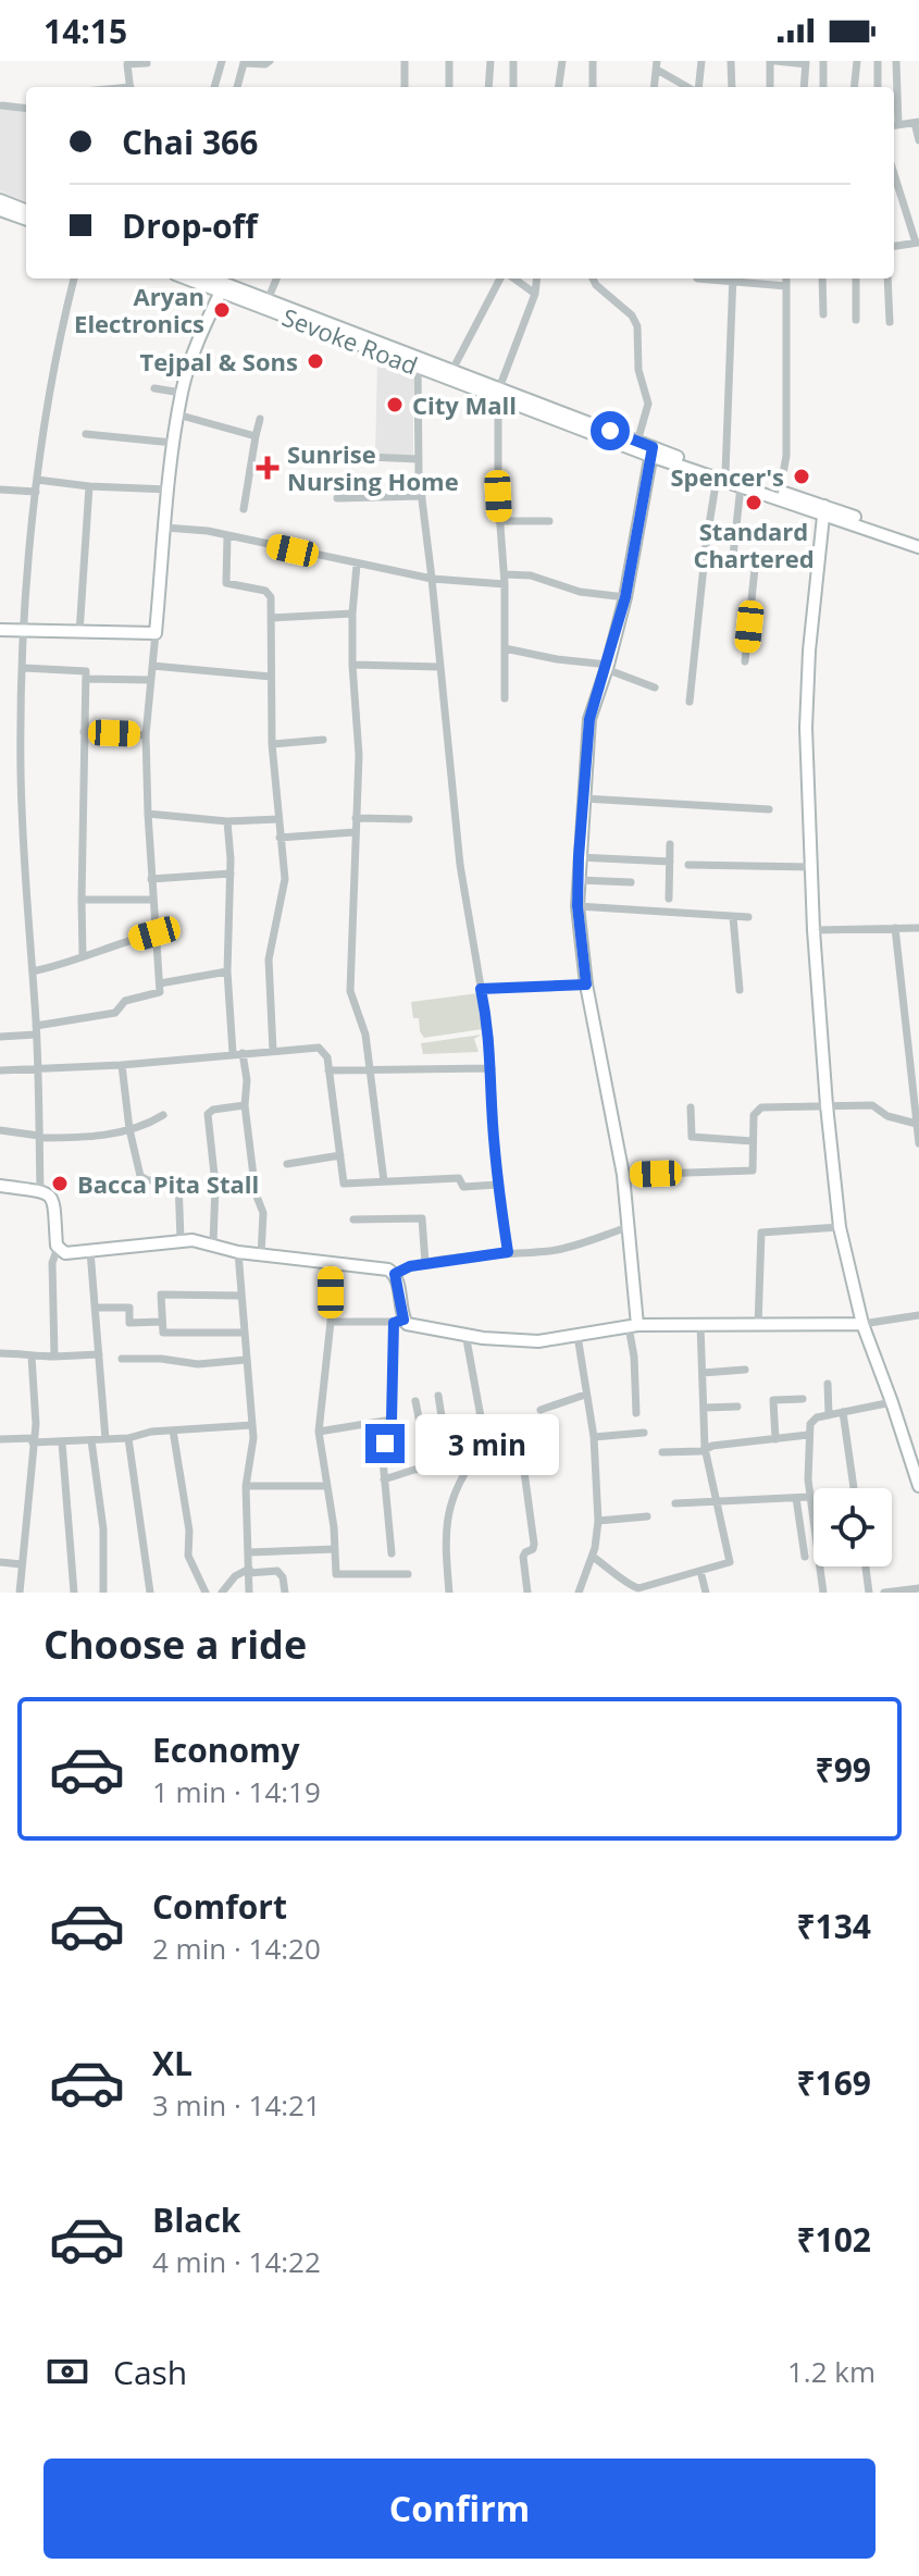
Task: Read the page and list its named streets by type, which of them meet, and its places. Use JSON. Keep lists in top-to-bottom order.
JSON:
{
  "streets": {
    "street": ["Sevoke Road"]
  },
  "places": {
    "other": [
      "Aryan Electronics",
      "Tejpal & Sons",
      "City Mall",
      "Spencer's",
      "Standard Chartered",
      "Bacca Pita Stall"
    ],
    "health": ["Sunrise Nursing Home"]
  },
  "page": {
    "status": "14:15",
    "banner": ["Chai 366", "Drop-off"],
    "bubble": "3 min",
    "heading": "Choose a ride",
    "list": [
      {
        "name": "Economy",
        "note": "1 min · 14:19",
        "value": "₹99"
      },
      {
        "name": "Comfort",
        "note": "2 min · 14:20",
        "value": "₹134"
      },
      {
        "name": "XL",
        "note": "3 min · 14:21",
        "value": "₹169"
      },
      {
        "name": "Black",
        "note": "4 min · 14:22",
        "value": "₹102"
      }
    ],
    "pay": ["Cash", "1.2 km"],
    "buttons": "Confirm"
  }
}
